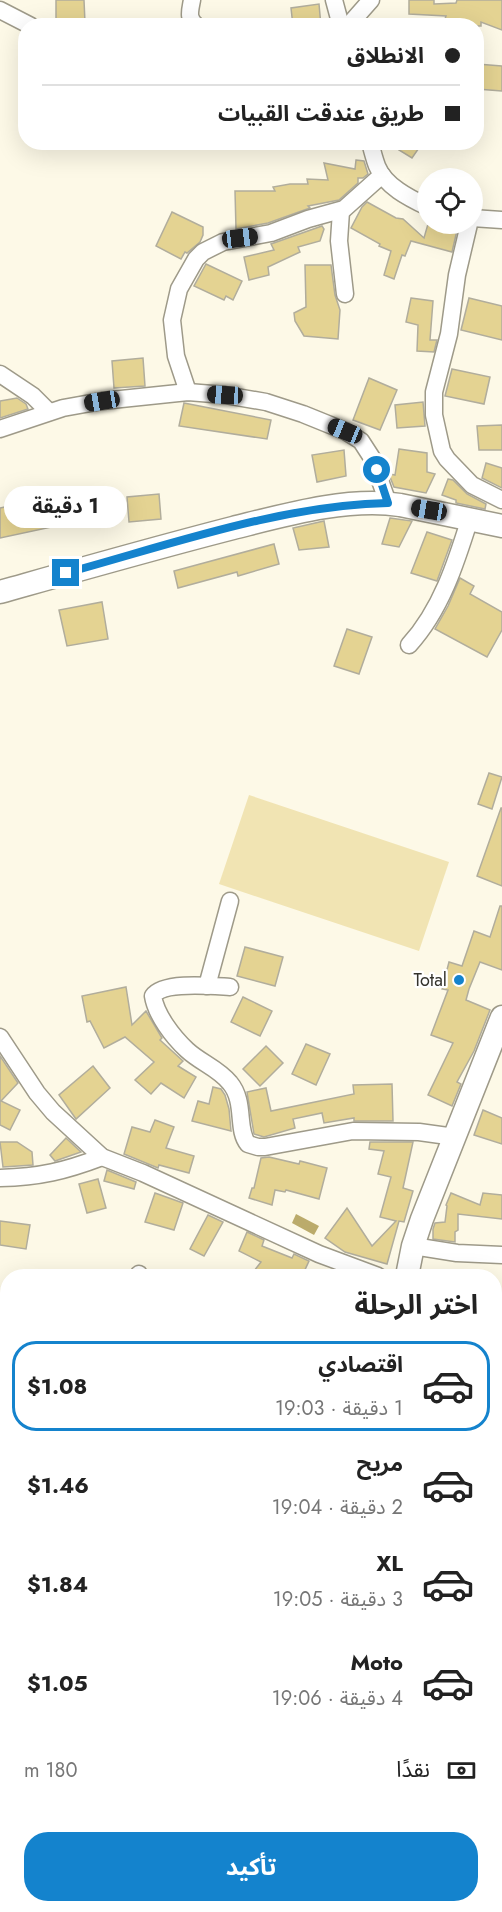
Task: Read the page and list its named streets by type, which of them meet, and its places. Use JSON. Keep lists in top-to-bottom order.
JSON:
{
  "places": ["Total"],
  "page": {
    "banner": ["الانطلاق", "طريق عندقت القبيات"],
    "bubble": "1 دقيقة",
    "heading": "اختر الرحلة",
    "list": [
      {
        "name": "اقتصادي",
        "note": "1 دقيقة · 19:03",
        "value": "$1.08"
      },
      {
        "name": "مريح",
        "note": "2 دقيقة · 19:04",
        "value": "$1.46"
      },
      {
        "name": "XL",
        "note": "3 دقيقة · 19:05",
        "value": "$1.84"
      },
      {
        "name": "Moto",
        "note": "4 دقيقة · 19:06",
        "value": "$1.05"
      }
    ],
    "pay": ["نقدًا", "180 m"],
    "buttons": "تأكيد"
  }
}
